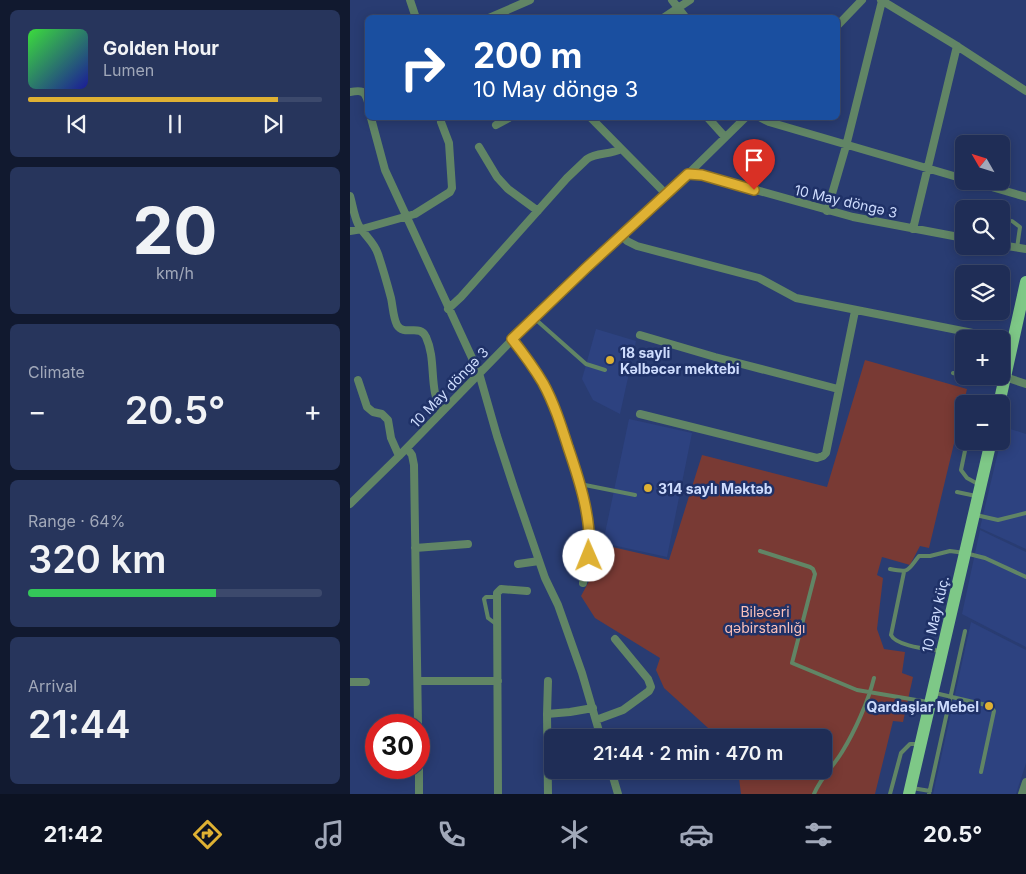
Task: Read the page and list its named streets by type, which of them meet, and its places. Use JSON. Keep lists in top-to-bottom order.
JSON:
{
  "streets": {
    "main road": ["10 May küç."],
    "street": ["10 May döngə 3"]
  },
  "parks": ["Biləcəri qəbirstanlığı"],
  "places": ["18 sayli Kəlbəcər mektebi", "314 saylı Məktəb", "Qardaşlar Mebel"],
  "north": "top left",
  "page": {
    "turn": ["200 m", "10 May döngə 3"],
    "song": ["Golden Hour", "Lumen"],
    "map_buttons": ["+", "−"],
    "tile": [
      ["20", "km/h"],
      "Climate",
      ["Range · 64%", "320 km"],
      ["Arrival", "21:44"]
    ],
    "heat": ["−", "20.5°", "+"],
    "limit": "30",
    "trip": "21:44 · 2 min · 470 m",
    "tabs": ["21:42", "20.5°"]
  }
}
